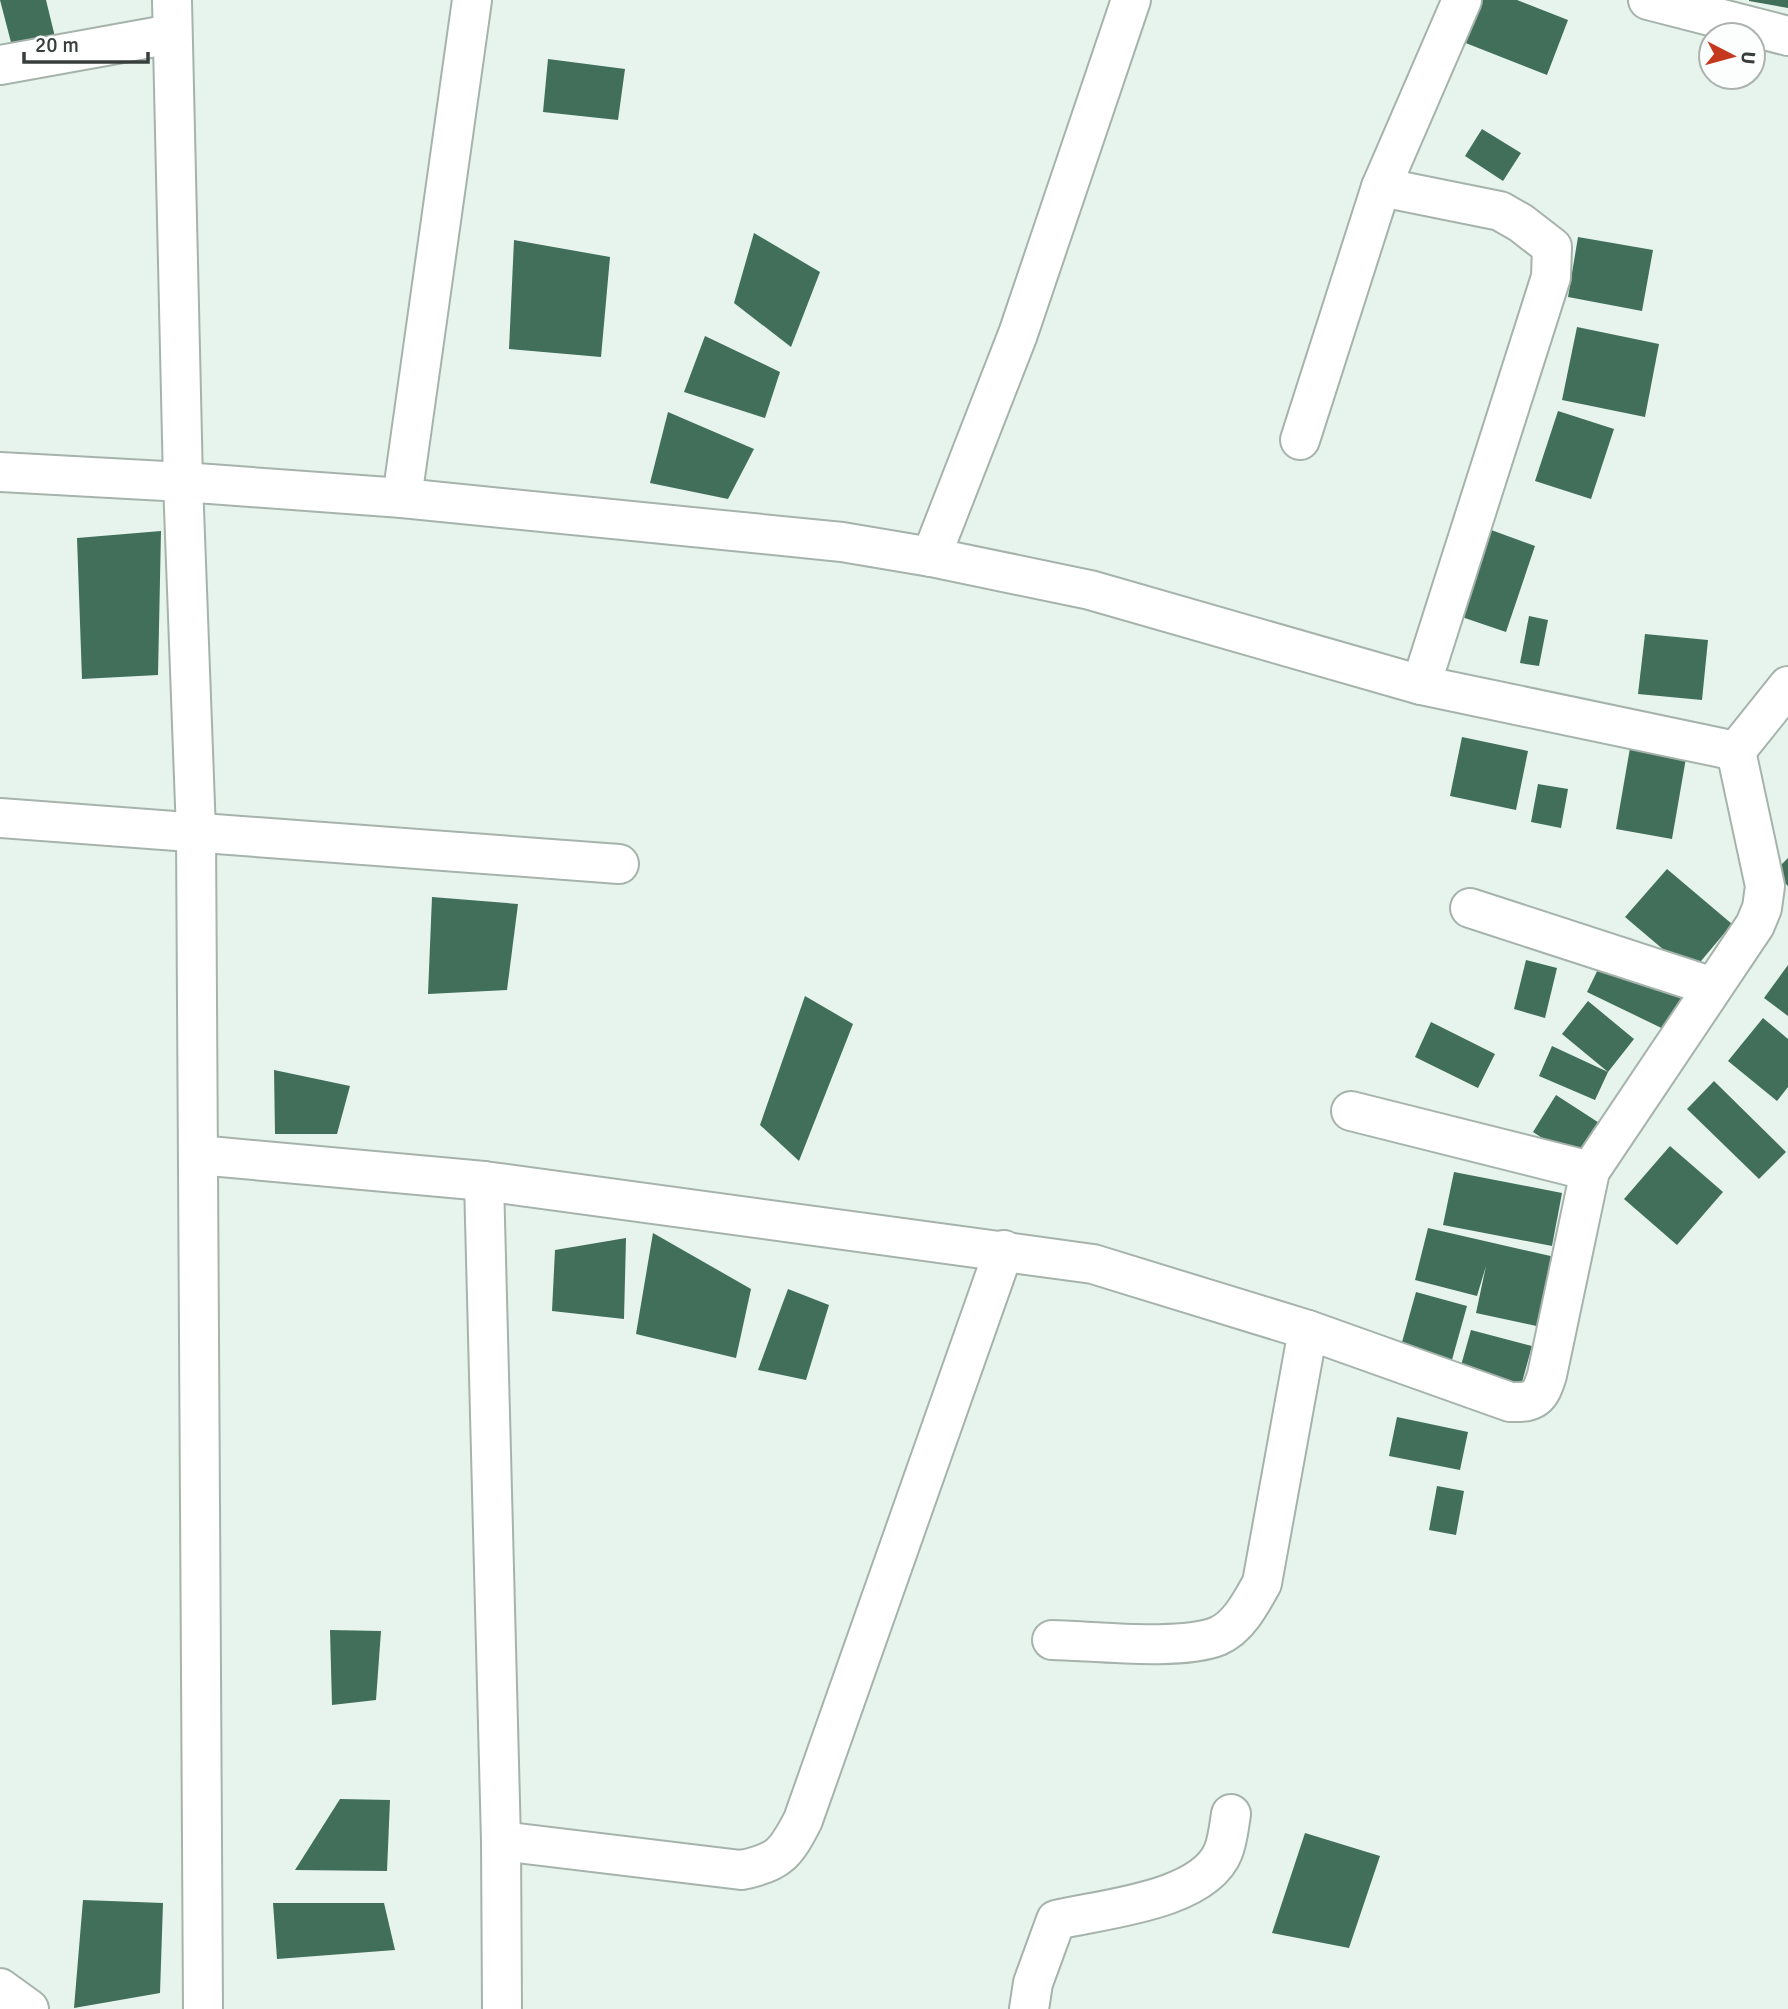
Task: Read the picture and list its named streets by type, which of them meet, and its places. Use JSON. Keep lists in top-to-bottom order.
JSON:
{
  "scale_bar": "20 m",
  "north": "right"
}
